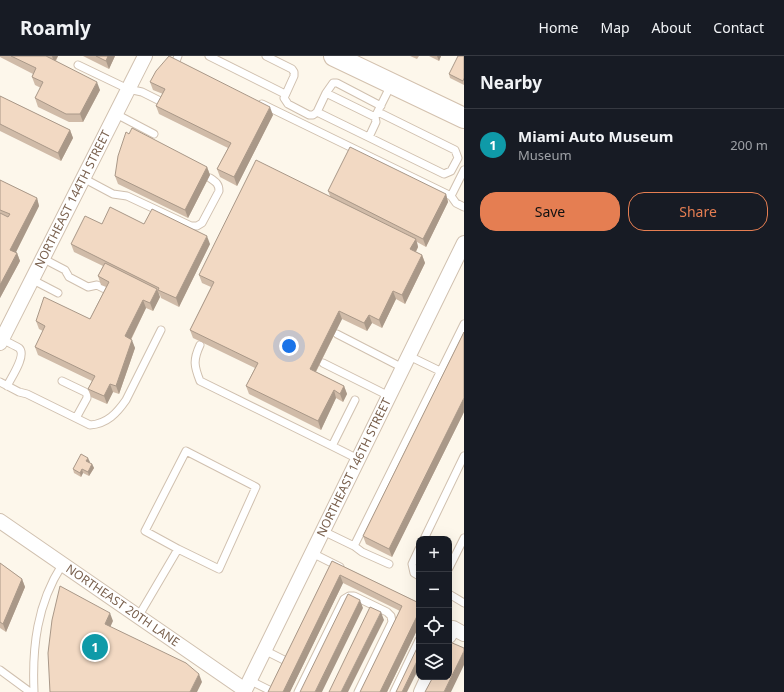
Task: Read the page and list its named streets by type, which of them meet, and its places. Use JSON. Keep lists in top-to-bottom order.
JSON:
{
  "streets": {
    "street": ["NORTHEAST 144TH STREET", "NORTHEAST 146TH STREET", "NORTHEAST 20TH LANE"]
  },
  "crossings": [
    ["NORTHEAST 146TH STREET", "NORTHEAST 20TH LANE"]
  ],
  "page": {
    "header": "Roamly",
    "nav": [
      "Home",
      "Map",
      "About",
      "Contact"
    ],
    "heading": "Nearby",
    "list": [
      {
        "mark": "1",
        "name": "Miami Auto Museum",
        "note": "Museum",
        "value": "200 m"
      }
    ],
    "buttons": ["Save", "Share"],
    "map_buttons": ["+", "−"],
    "pins": "1"
  }
}
